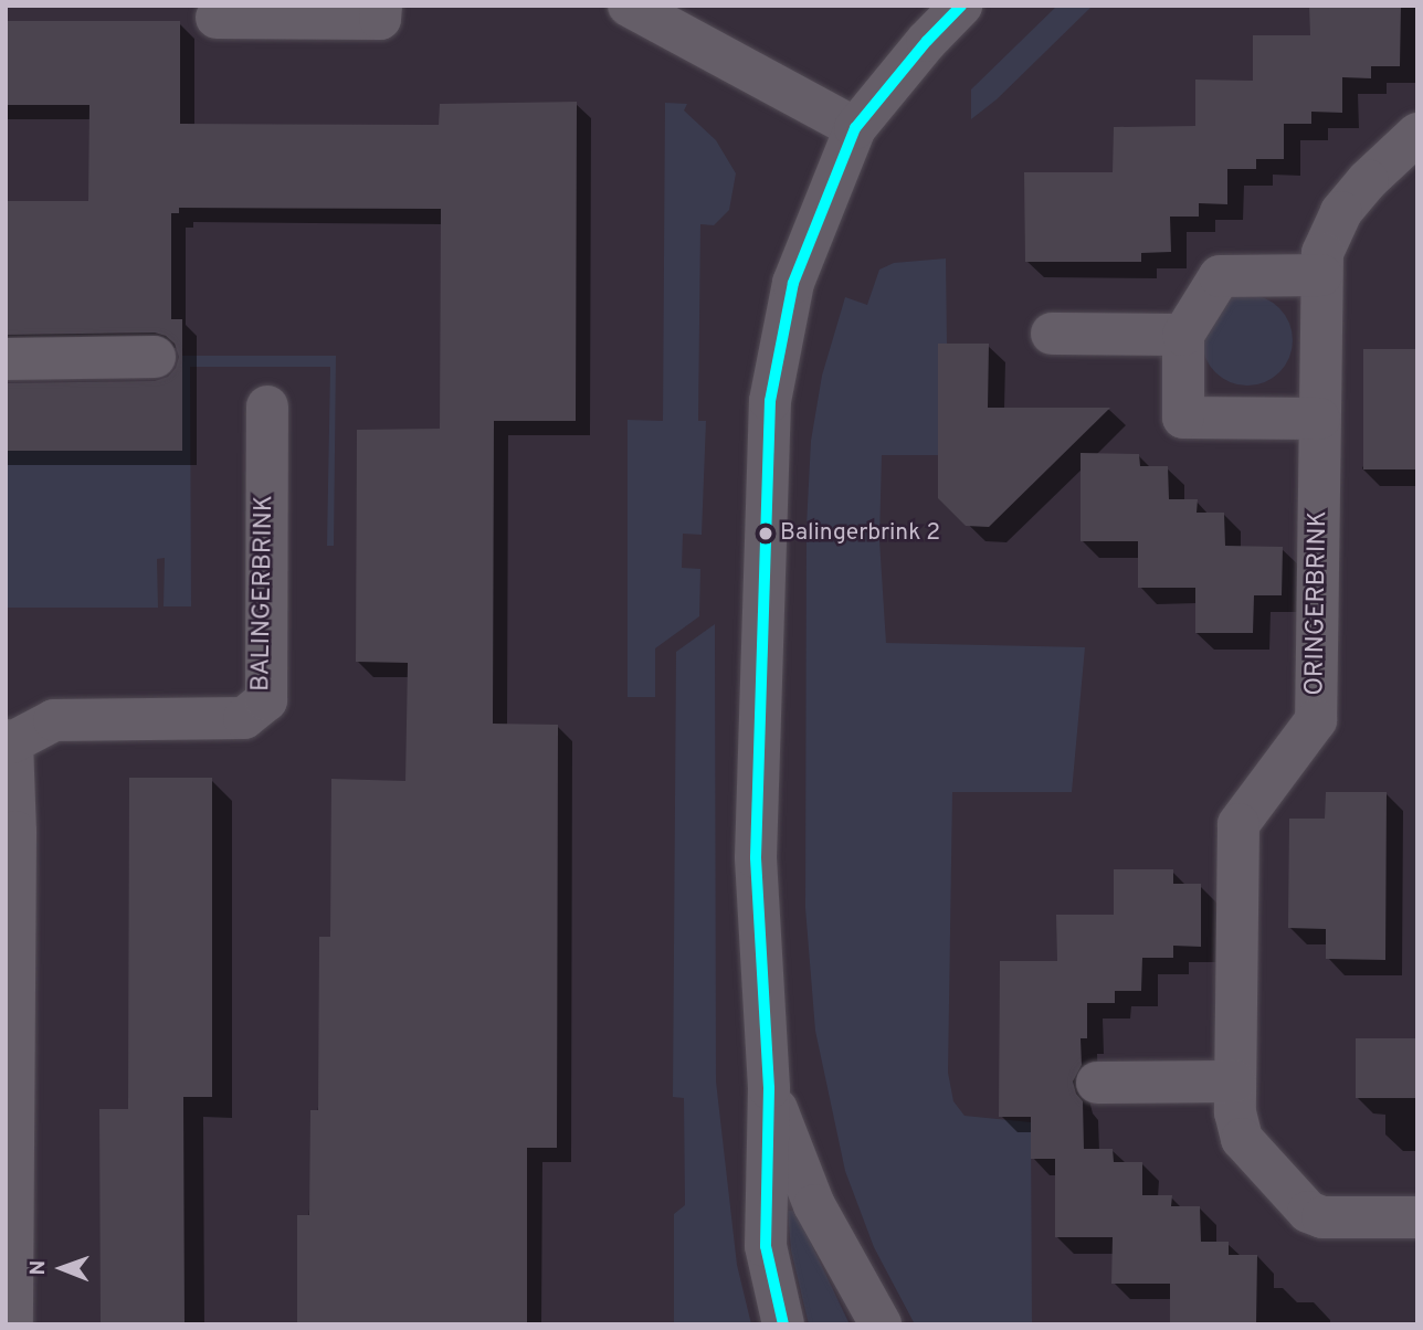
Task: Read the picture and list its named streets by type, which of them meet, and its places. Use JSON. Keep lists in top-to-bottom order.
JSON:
{
  "streets": {
    "street": ["BALINGERBRINK", "ORINGERBRINK"]
  },
  "places": ["Balingerbrink 2"],
  "north": "left"
}
